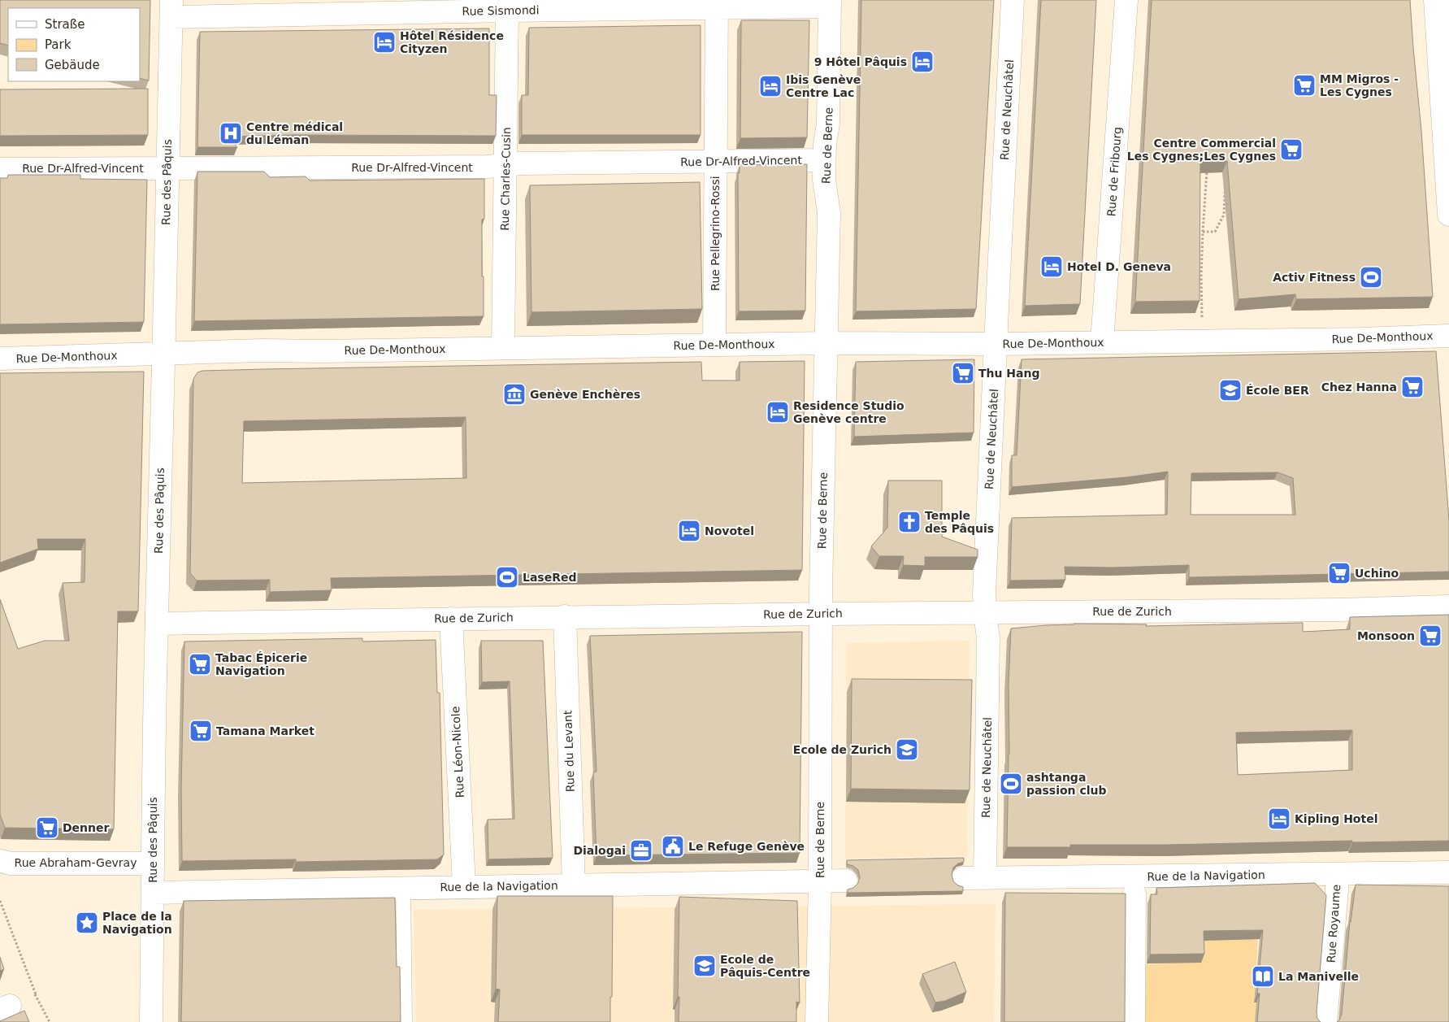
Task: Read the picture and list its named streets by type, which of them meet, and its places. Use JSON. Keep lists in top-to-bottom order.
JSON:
{
  "streets": {
    "street": [
      "Rue Sismondi",
      "Rue de Neuchâtel",
      "Rue de Berne",
      "Rue Dr-Alfred-Vincent",
      "Rue de Fribourg",
      "Rue Charles-Cusin",
      "Rue des Pâquis",
      "Rue Pellegrino-Rossi",
      "Rue De-Monthoux",
      "Rue de Zurich",
      "Rue du Levant",
      "Rue Léon-Nicole",
      "Rue Abraham-Gevray",
      "Rue de la Navigation",
      "Rue Royaume"
    ]
  },
  "crossings": [
    ["Rue Sismondi", "Rue de Berne"],
    ["Rue Sismondi", "Rue Charles-Cusin"],
    ["Rue Sismondi", "Rue des Pâquis"],
    ["Rue Sismondi", "Rue Pellegrino-Rossi"],
    ["Rue de Neuchâtel", "Rue De-Monthoux"],
    ["Rue de Neuchâtel", "Rue de Zurich"],
    ["Rue de Neuchâtel", "Rue de la Navigation"],
    ["Rue de Berne", "Rue Dr-Alfred-Vincent"],
    ["Rue de Berne", "Rue De-Monthoux"],
    ["Rue de Berne", "Rue de Zurich"],
    ["Rue de Berne", "Rue de la Navigation"],
    ["Rue Dr-Alfred-Vincent", "Rue Charles-Cusin"],
    ["Rue Dr-Alfred-Vincent", "Rue des Pâquis"],
    ["Rue Dr-Alfred-Vincent", "Rue Pellegrino-Rossi"],
    ["Rue de Fribourg", "Rue De-Monthoux"],
    ["Rue Charles-Cusin", "Rue De-Monthoux"],
    ["Rue des Pâquis", "Rue De-Monthoux"],
    ["Rue des Pâquis", "Rue de Zurich"],
    ["Rue des Pâquis", "Rue Abraham-Gevray"],
    ["Rue des Pâquis", "Rue de la Navigation"],
    ["Rue Pellegrino-Rossi", "Rue De-Monthoux"],
    ["Rue de Zurich", "Rue du Levant"],
    ["Rue de Zurich", "Rue Léon-Nicole"],
    ["Rue du Levant", "Rue de la Navigation"],
    ["Rue Léon-Nicole", "Rue de la Navigation"],
    ["Rue de la Navigation", "Rue Royaume"]
  ],
  "places": {
    "hotel": [
      "Hôtel Résidence Cityzen",
      "9 Hôtel Pâquis",
      "Ibis Genève Centre Lac",
      "Hotel D. Geneva",
      "Residence Studio Genève centre",
      "Novotel",
      "Kipling Hotel"
    ],
    "supermarket": [
      "MM Migros - Les Cygnes",
      "Centre Commercial Les Cygnes;Les Cygnes",
      "Thu Hang",
      "Chez Hanna",
      "Uchino",
      "Monsoon",
      "Tabac Épicerie Navigation",
      "Tamana Market",
      "Denner"
    ],
    "hospital": ["Centre médical du Léman"],
    "sports": ["Activ Fitness", "LaseRed", "ashtanga passion club"],
    "school or university": ["École BER", "Ecole de Zurich", "Ecole de Pâquis-Centre"],
    "museum": ["Genève Enchères"],
    "church": ["Temple des Pâquis"],
    "public building": ["Le Refuge Genève"],
    "office": ["Dialogai"],
    "place": ["Place de la Navigation"],
    "library": ["La Manivelle"]
  },
  "legend": ["Straße", "Park", "Gebäude"]
}
